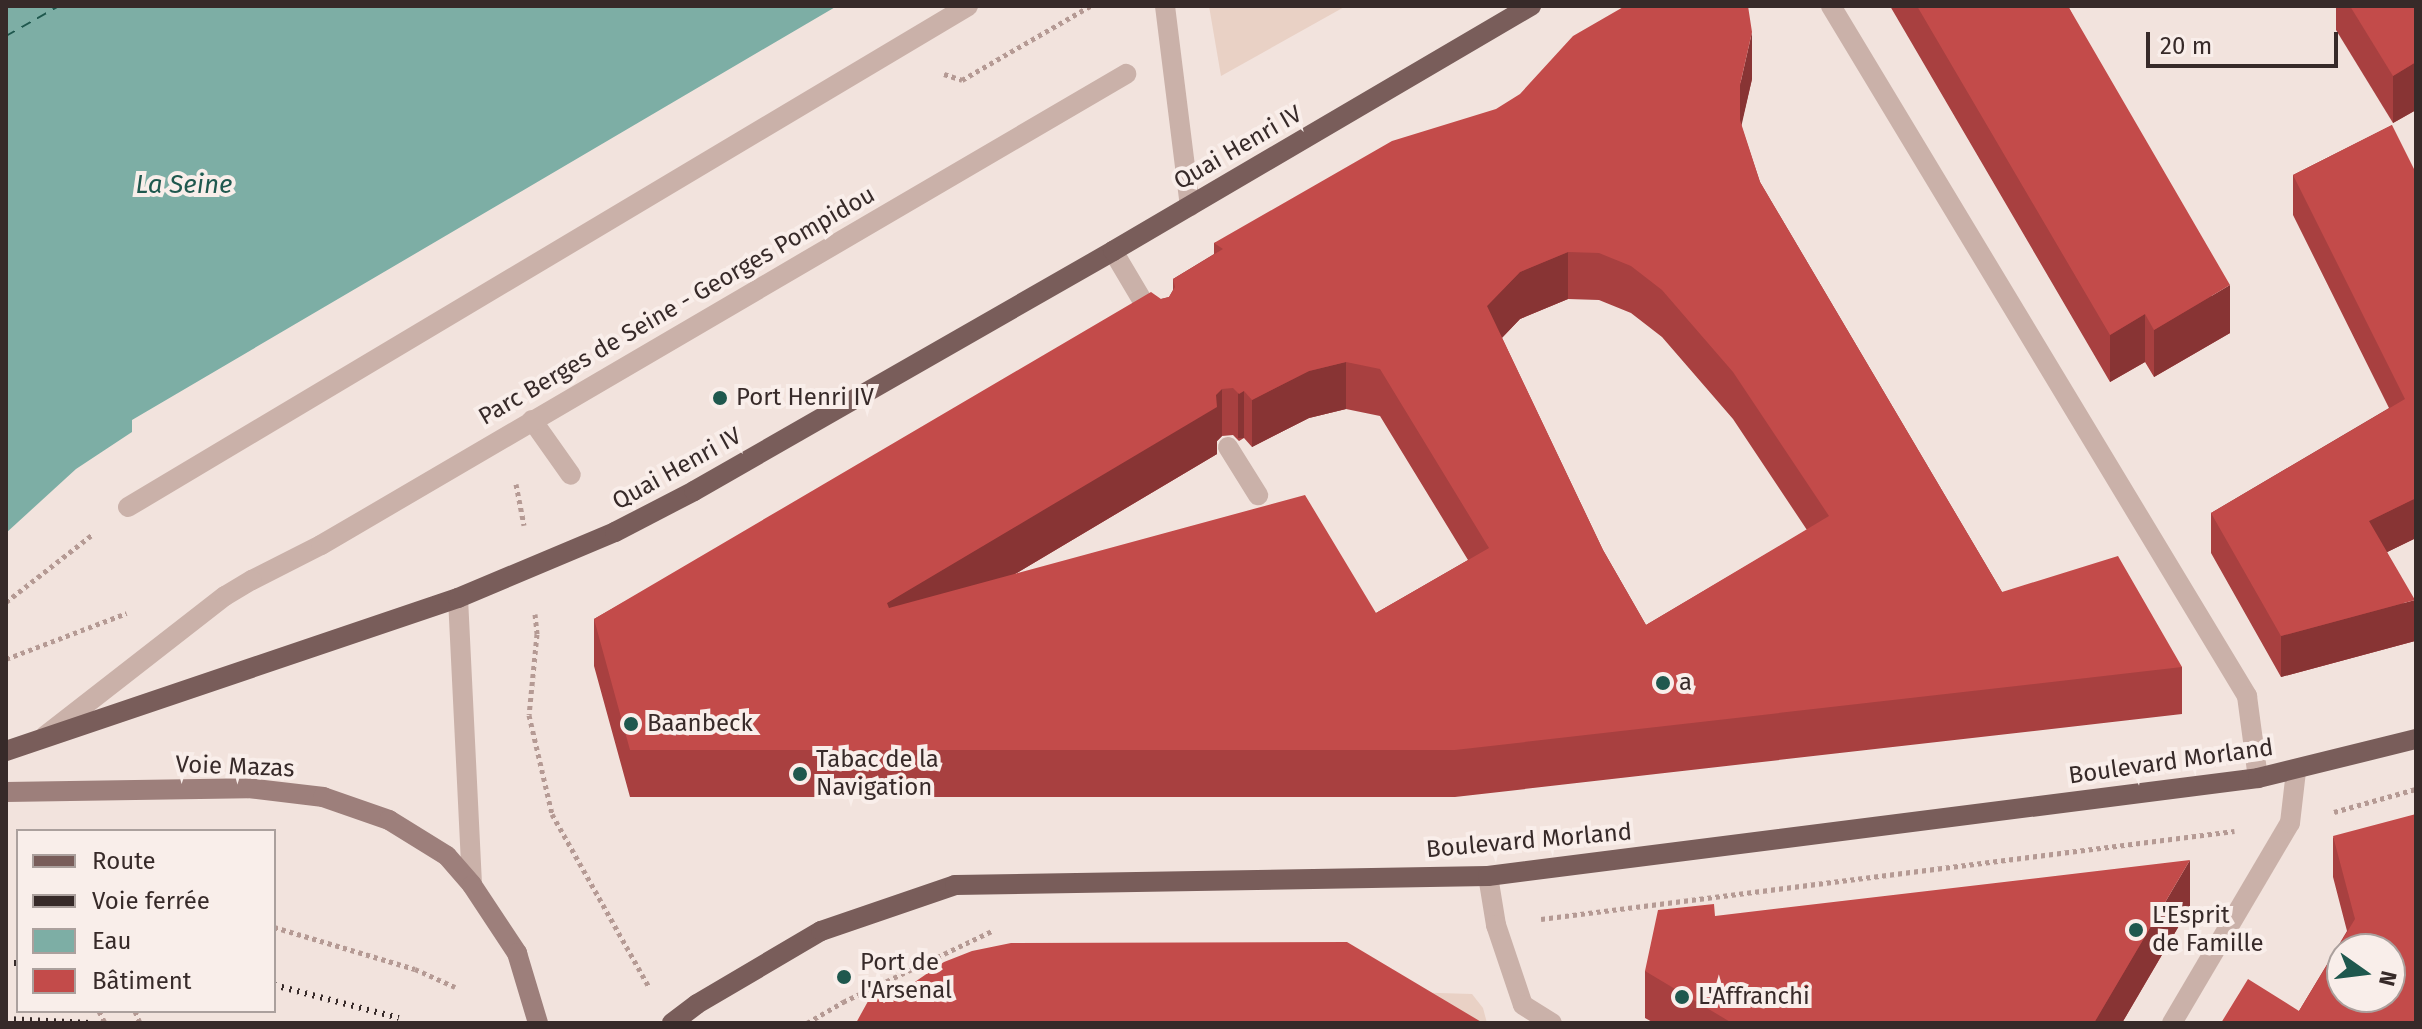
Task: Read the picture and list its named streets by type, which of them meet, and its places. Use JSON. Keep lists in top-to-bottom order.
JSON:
{
  "streets": {
    "main road": ["Quai Henri IV", "Boulevard Morland", "Voie Mazas"],
    "street": ["Parc Berges de Seine - Georges Pompidou"]
  },
  "crossings": [
    ["Quai Henri IV", "Parc Berges de Seine - Georges Pompidou"]
  ],
  "water": ["La Seine"],
  "places": [
    "Port Henri IV",
    "a",
    "Baanbeck",
    "Tabac de la Navigation",
    "L'Esprit de Famille",
    "Port de l'Arsenal",
    "L'Affranchi"
  ],
  "legend": [
    "Route",
    "Voie ferrée",
    "Eau",
    "Bâtiment"
  ],
  "scale_bar": "20 m",
  "north": "right"
}
